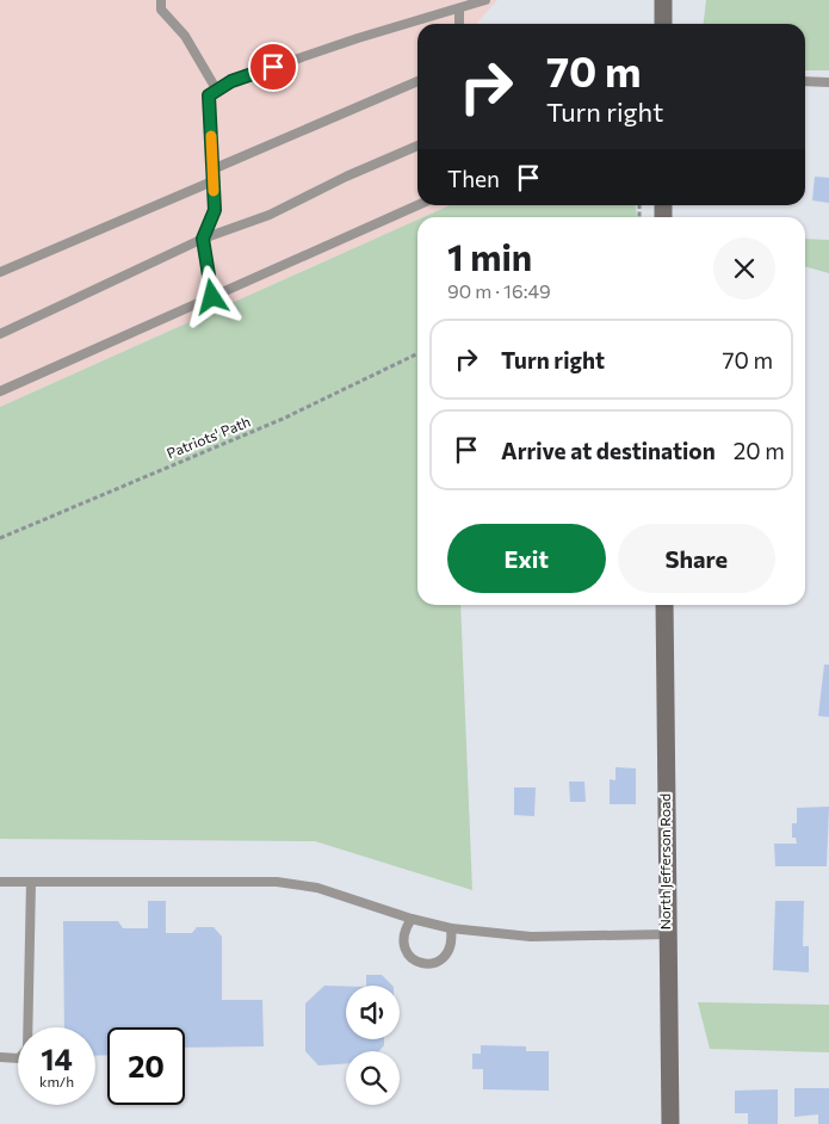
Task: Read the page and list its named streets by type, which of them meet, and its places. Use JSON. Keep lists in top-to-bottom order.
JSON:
{
  "streets": {
    "street": ["North Jefferson Road"],
    "path": ["Patriots' Path"]
  },
  "page": {
    "turn": ["70 m", "Turn right"],
    "then": "Then",
    "heading": ["1 min", "90 m · 16:49"],
    "list": [
      {
        "name": "Turn right",
        "value": "70 m"
      },
      {
        "name": "Arrive at destination",
        "value": "20 m"
      }
    ],
    "buttons": ["Exit", "Share"],
    "speed": "14 km/h",
    "limit": "20"
  }
}
